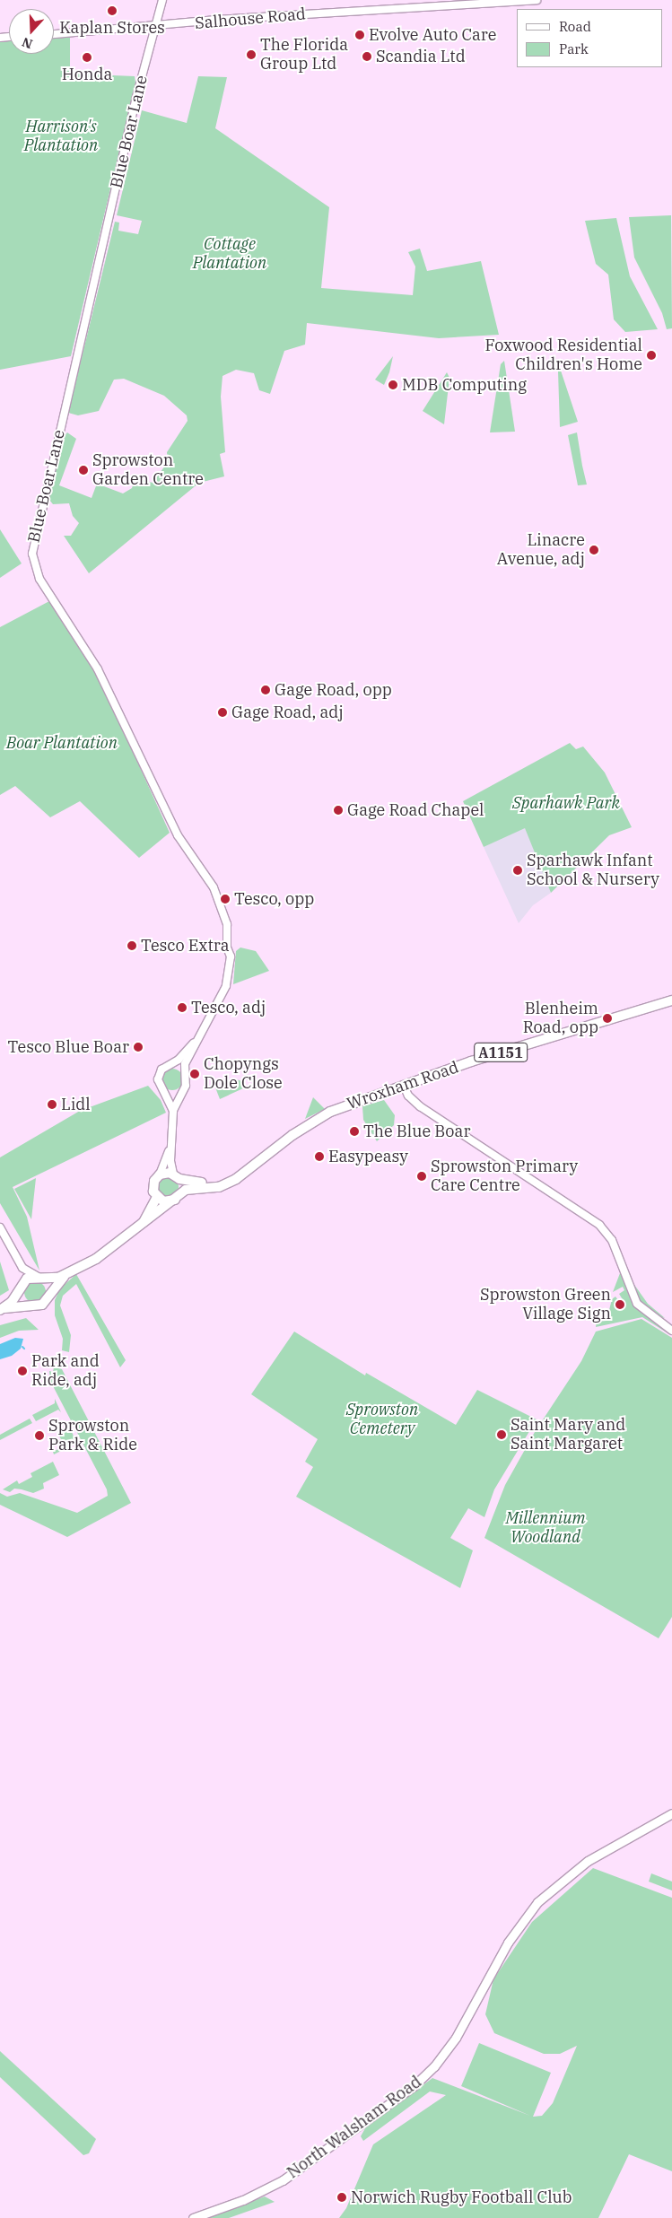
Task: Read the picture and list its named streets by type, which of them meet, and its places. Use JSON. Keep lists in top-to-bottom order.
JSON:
{
  "streets": {
    "main road": ["A1151", "Wroxham Road", "North Walsham Road"],
    "street": ["Salhouse Road", "Blue Boar Lane"]
  },
  "crossings": [
    ["Salhouse Road", "Blue Boar Lane"],
    ["Blue Boar Lane", "Wroxham Road"]
  ],
  "parks": [
    "Harrison's Plantation",
    "Cottage Plantation",
    "Boar Plantation",
    "Sparhawk Park",
    "Sprowston Cemetery",
    "Millennium Woodland"
  ],
  "places": [
    "Kaplan Stores",
    "Evolve Auto Care",
    "The Florida Group Ltd",
    "Scandia Ltd",
    "Honda",
    "Foxwood Residential Children's Home",
    "MDB Computing",
    "Sprowston Garden Centre",
    "Linacre Avenue, adj",
    "Gage Road, opp",
    "Gage Road, adj",
    "Gage Road Chapel",
    "Sparhawk Infant School & Nursery",
    "Tesco, opp",
    "Tesco Extra",
    "Tesco, adj",
    "Blenheim Road, opp",
    "Tesco Blue Boar",
    "Chopyngs Dole Close",
    "Lidl",
    "The Blue Boar",
    "Easypeasy",
    "Sprowston Primary Care Centre",
    "Sprowston Green Village Sign",
    "Park and Ride, adj",
    "Saint Mary and Saint Margaret",
    "Sprowston Park & Ride",
    "Norwich Rugby Football Club"
  ],
  "legend": ["Road", "Park"],
  "north": "bottom"
}
